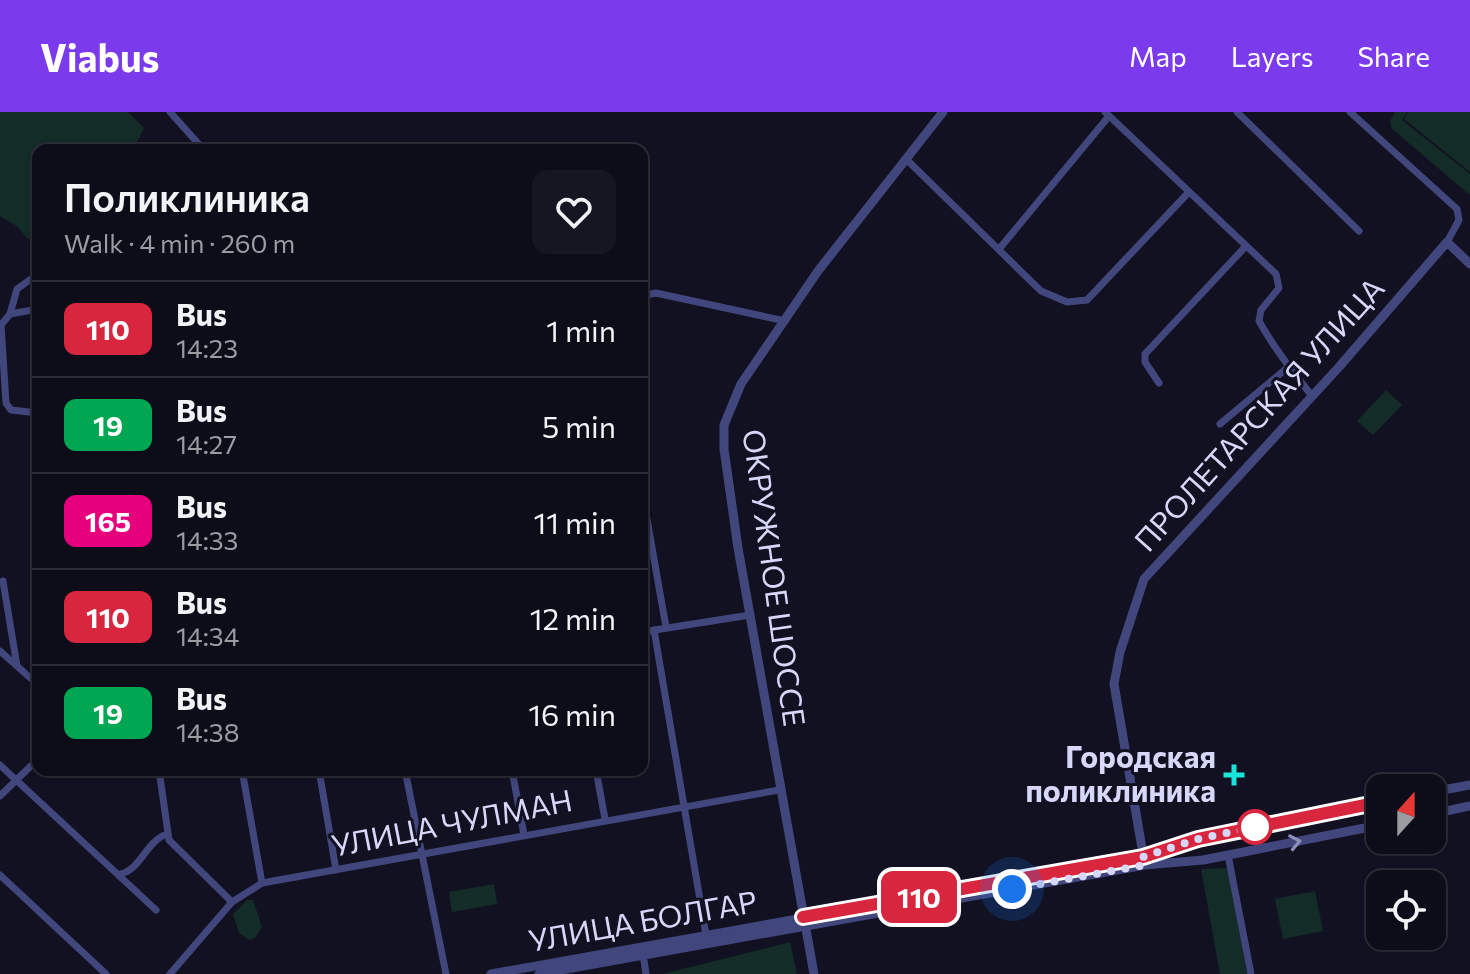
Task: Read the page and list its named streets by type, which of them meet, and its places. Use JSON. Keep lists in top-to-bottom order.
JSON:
{
  "streets": {
    "street": [
      "ПРОЛЕТАРСКАЯ УЛИЦА",
      "ОКРУЖНОЕ ШОССЕ",
      "УЛИЦА ЧУЛМАН",
      "УЛИЦА БОЛГАР"
    ]
  },
  "crossings": [
    ["ОКРУЖНОЕ ШОССЕ", "УЛИЦА ЧУЛМАН"],
    ["ОКРУЖНОЕ ШОССЕ", "УЛИЦА БОЛГАР"]
  ],
  "places": {
    "health": ["Городская поликлиника"]
  },
  "lines": ["bus line 110"],
  "north": "top",
  "page": {
    "header": "Viabus",
    "nav": ["Map", "Layers", "Share"],
    "on_map": "110",
    "heading": ["Поликлиника", "Walk · 4 min · 260 m"],
    "list": [
      {
        "mark": "110",
        "name": "Bus",
        "note": "14:23",
        "value": "1 min"
      },
      {
        "mark": "19",
        "name": "Bus",
        "note": "14:27",
        "value": "5 min"
      },
      {
        "mark": "165",
        "name": "Bus",
        "note": "14:33",
        "value": "11 min"
      },
      {
        "mark": "110",
        "name": "Bus",
        "note": "14:34",
        "value": "12 min"
      },
      {
        "mark": "19",
        "name": "Bus",
        "note": "14:38",
        "value": "16 min"
      }
    ]
  }
}
